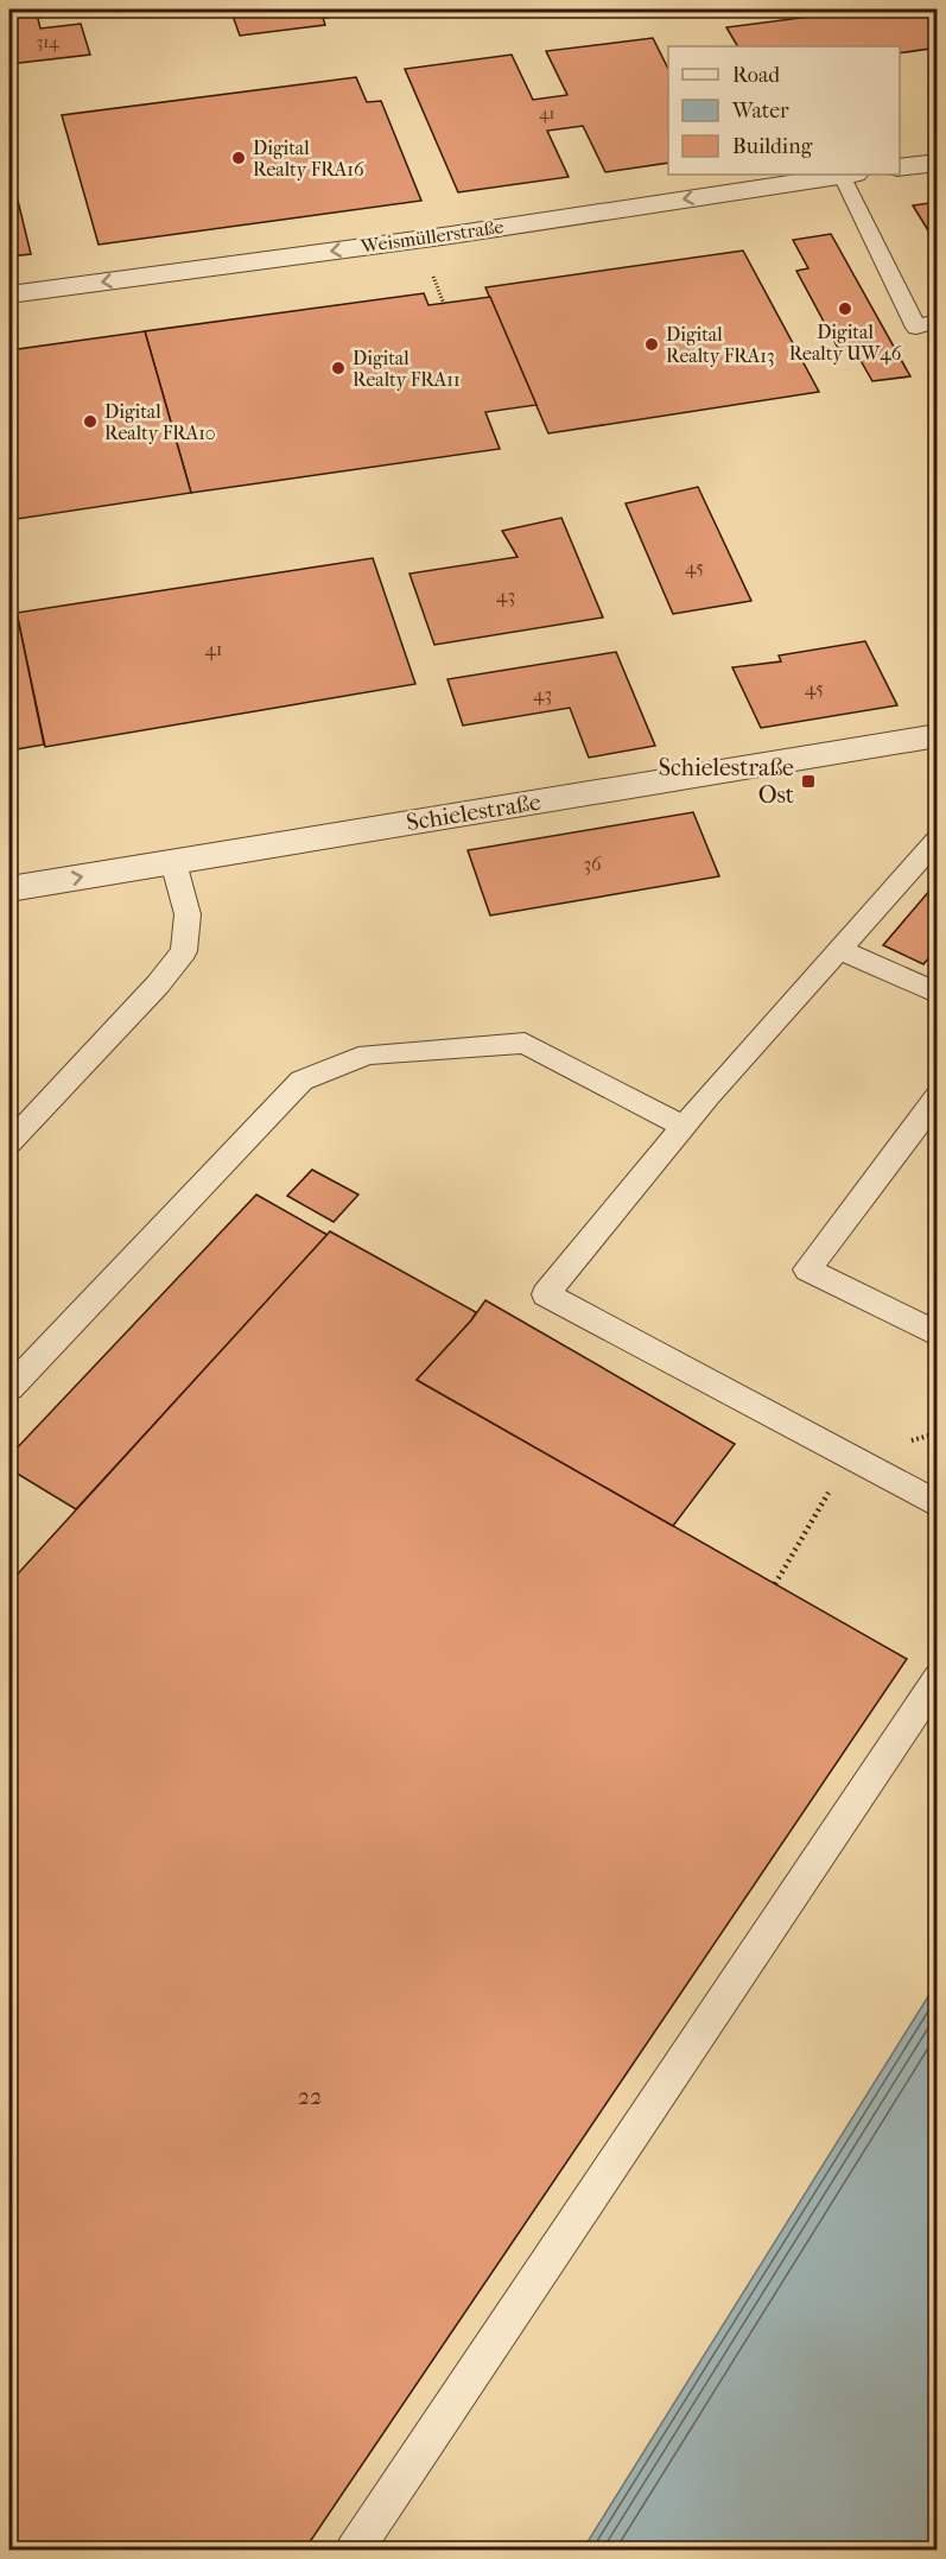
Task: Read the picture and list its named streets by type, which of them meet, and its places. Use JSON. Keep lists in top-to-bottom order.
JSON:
{
  "streets": {
    "street": ["Weismüllerstraße", "Schielestraße"]
  },
  "one_way": ["Weismüllerstraße"],
  "places": {
    "other": [
      "Digital Realty FRA16",
      "Digital Realty UW46",
      "Digital Realty FRA13",
      "Digital Realty FRA11",
      "Digital Realty FRA10"
    ],
    "transit": ["Schielestraße Ost"]
  },
  "house_numbers": [
    "314",
    "41",
    "45",
    "43",
    "41",
    "45",
    "43",
    "36",
    "22"
  ],
  "legend": ["Road", "Water", "Building"]
}
